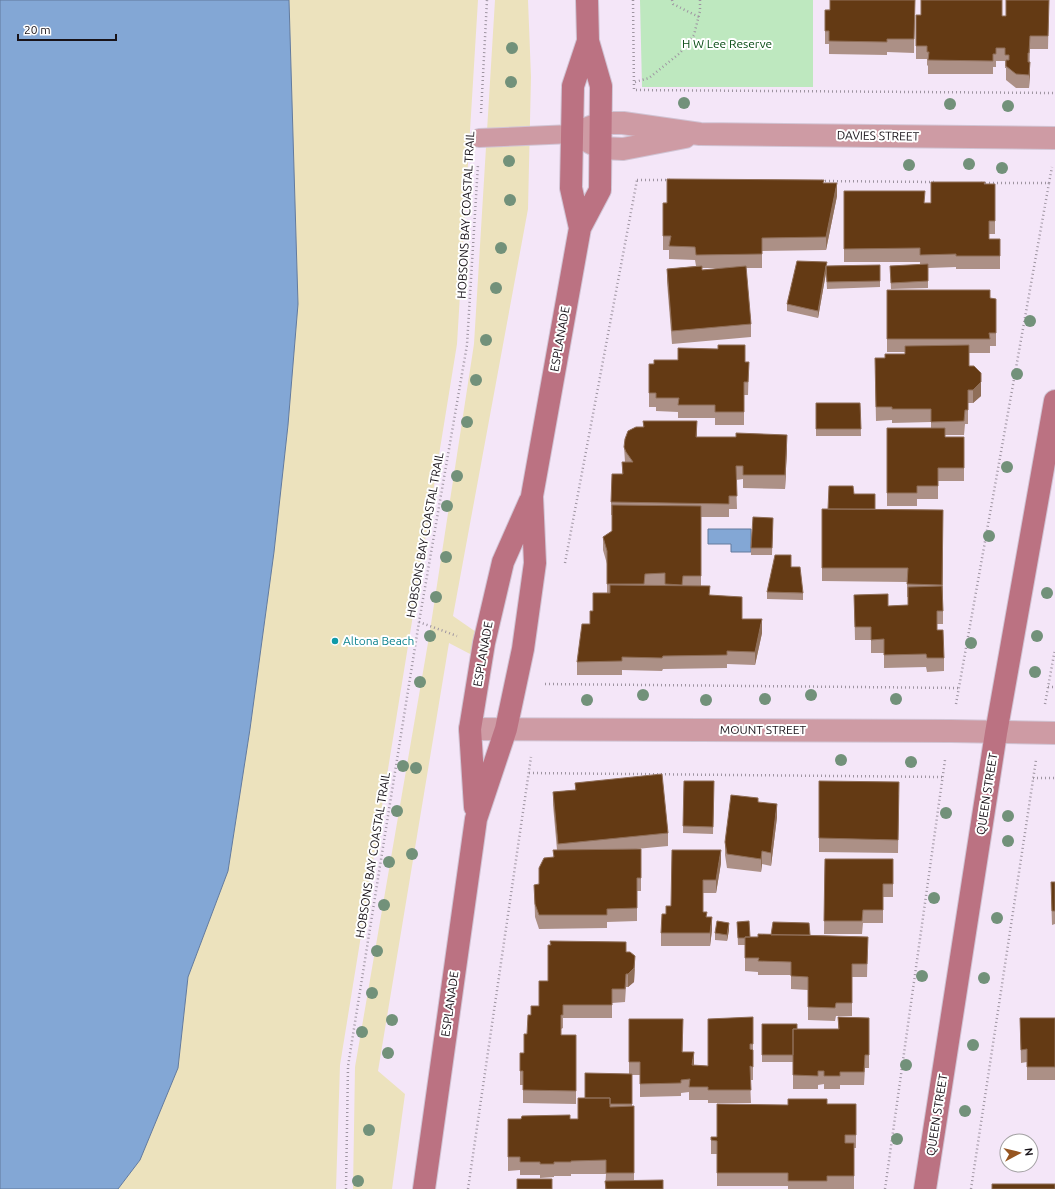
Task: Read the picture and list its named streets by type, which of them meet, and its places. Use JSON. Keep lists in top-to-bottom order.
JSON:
{
  "streets": {
    "street": [
      "DAVIES STREET",
      "ESPLANADE",
      "MOUNT STREET",
      "QUEEN STREET"
    ],
    "path": ["HOBSONS BAY COASTAL TRAIL"]
  },
  "crossings": [
    ["DAVIES STREET", "ESPLANADE"],
    ["ESPLANADE", "MOUNT STREET"],
    ["MOUNT STREET", "QUEEN STREET"]
  ],
  "parks": ["H W Lee Reserve"],
  "places": ["Altona Beach"],
  "scale_bar": "20 m",
  "north": "right"
}
